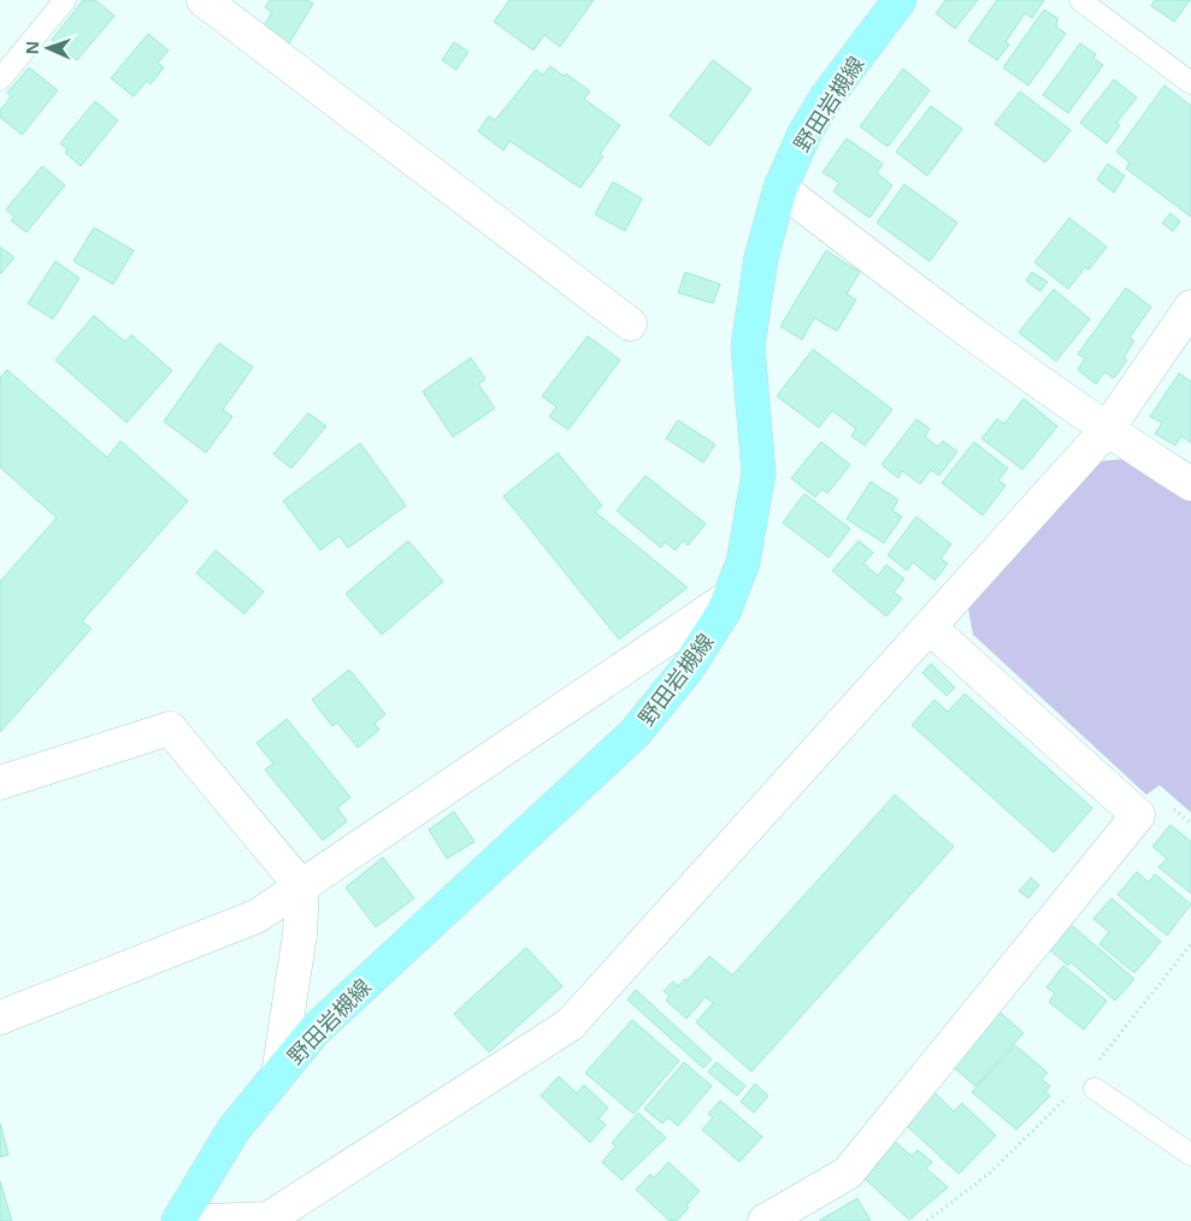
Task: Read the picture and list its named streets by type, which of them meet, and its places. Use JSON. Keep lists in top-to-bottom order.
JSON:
{
  "streets": {
    "main road": ["野田岩槻線"]
  },
  "north": "left"
}
